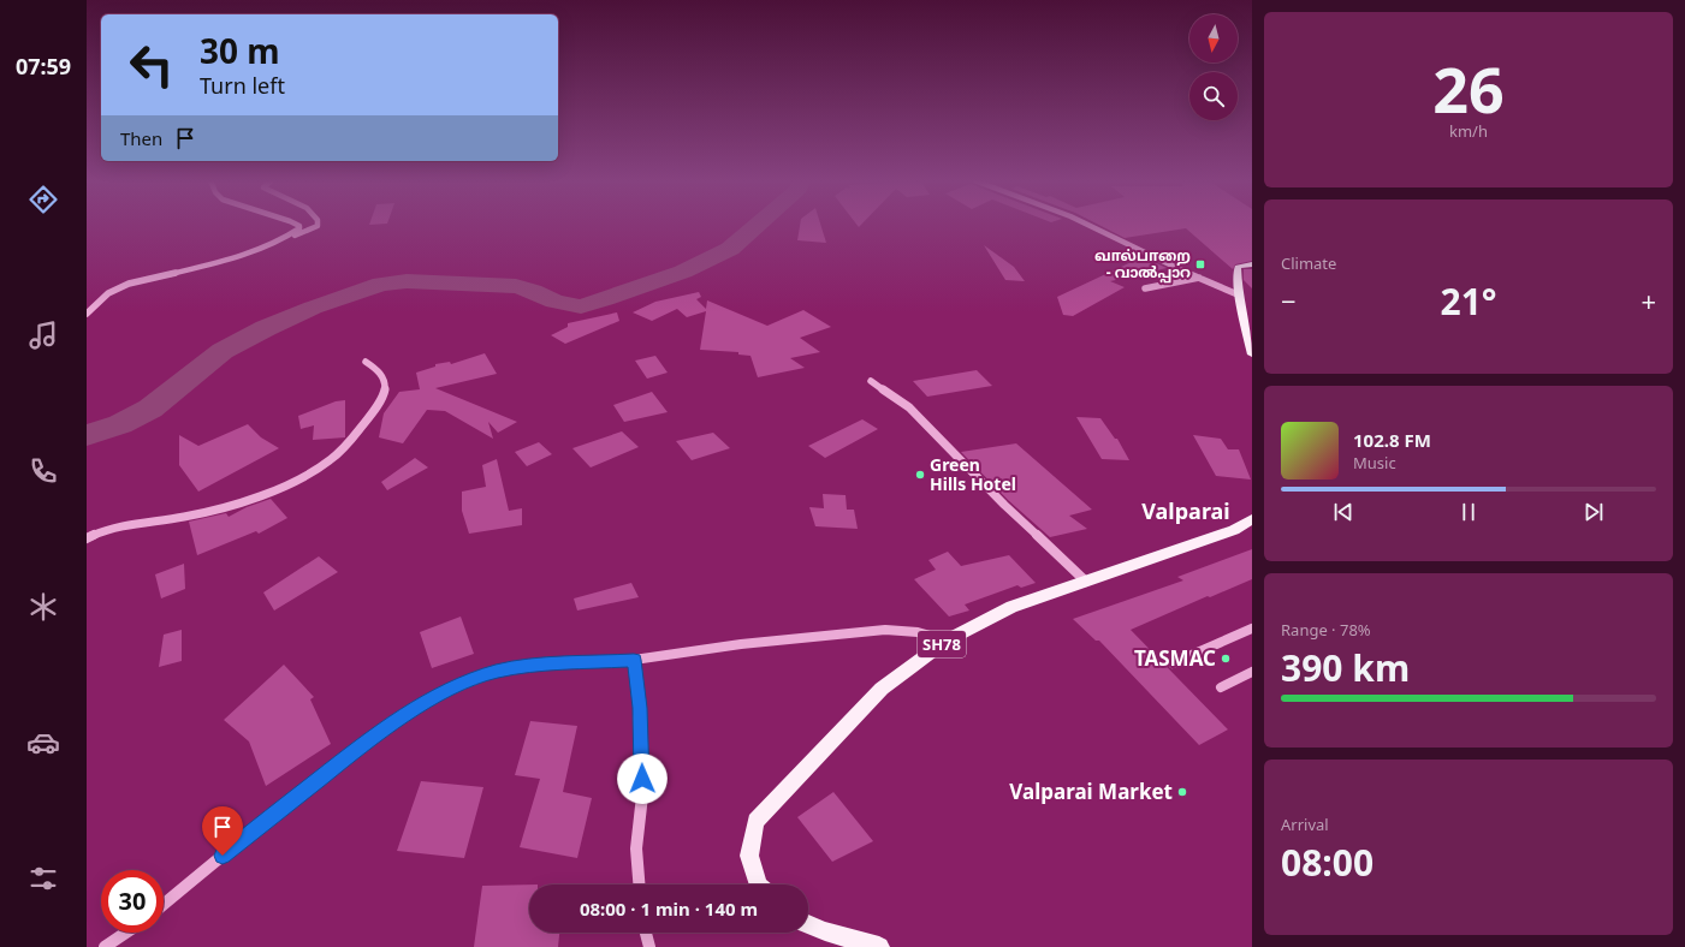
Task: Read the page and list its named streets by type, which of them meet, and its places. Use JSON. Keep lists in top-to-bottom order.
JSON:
{
  "streets": {
    "main road": ["SH78"]
  },
  "districts": ["Valparai"],
  "places": {
    "transit": ["வால்பாறை - വാൽപ്പാറ"],
    "other": ["Green Hills Hotel", "TASMAC", "Valparai Market"]
  },
  "north": "bottom",
  "page": {
    "tabs": "07:59",
    "tile": [
      ["26", "km/h"],
      "Climate",
      ["Range · 78%", "390 km"],
      ["Arrival", "08:00"]
    ],
    "turn": ["30 m", "Turn left"],
    "then": "Then",
    "heat": ["−", "21°", "+"],
    "song": ["102.8 FM", "Music"],
    "limit": "30",
    "trip": "08:00 · 1 min · 140 m"
  }
}
